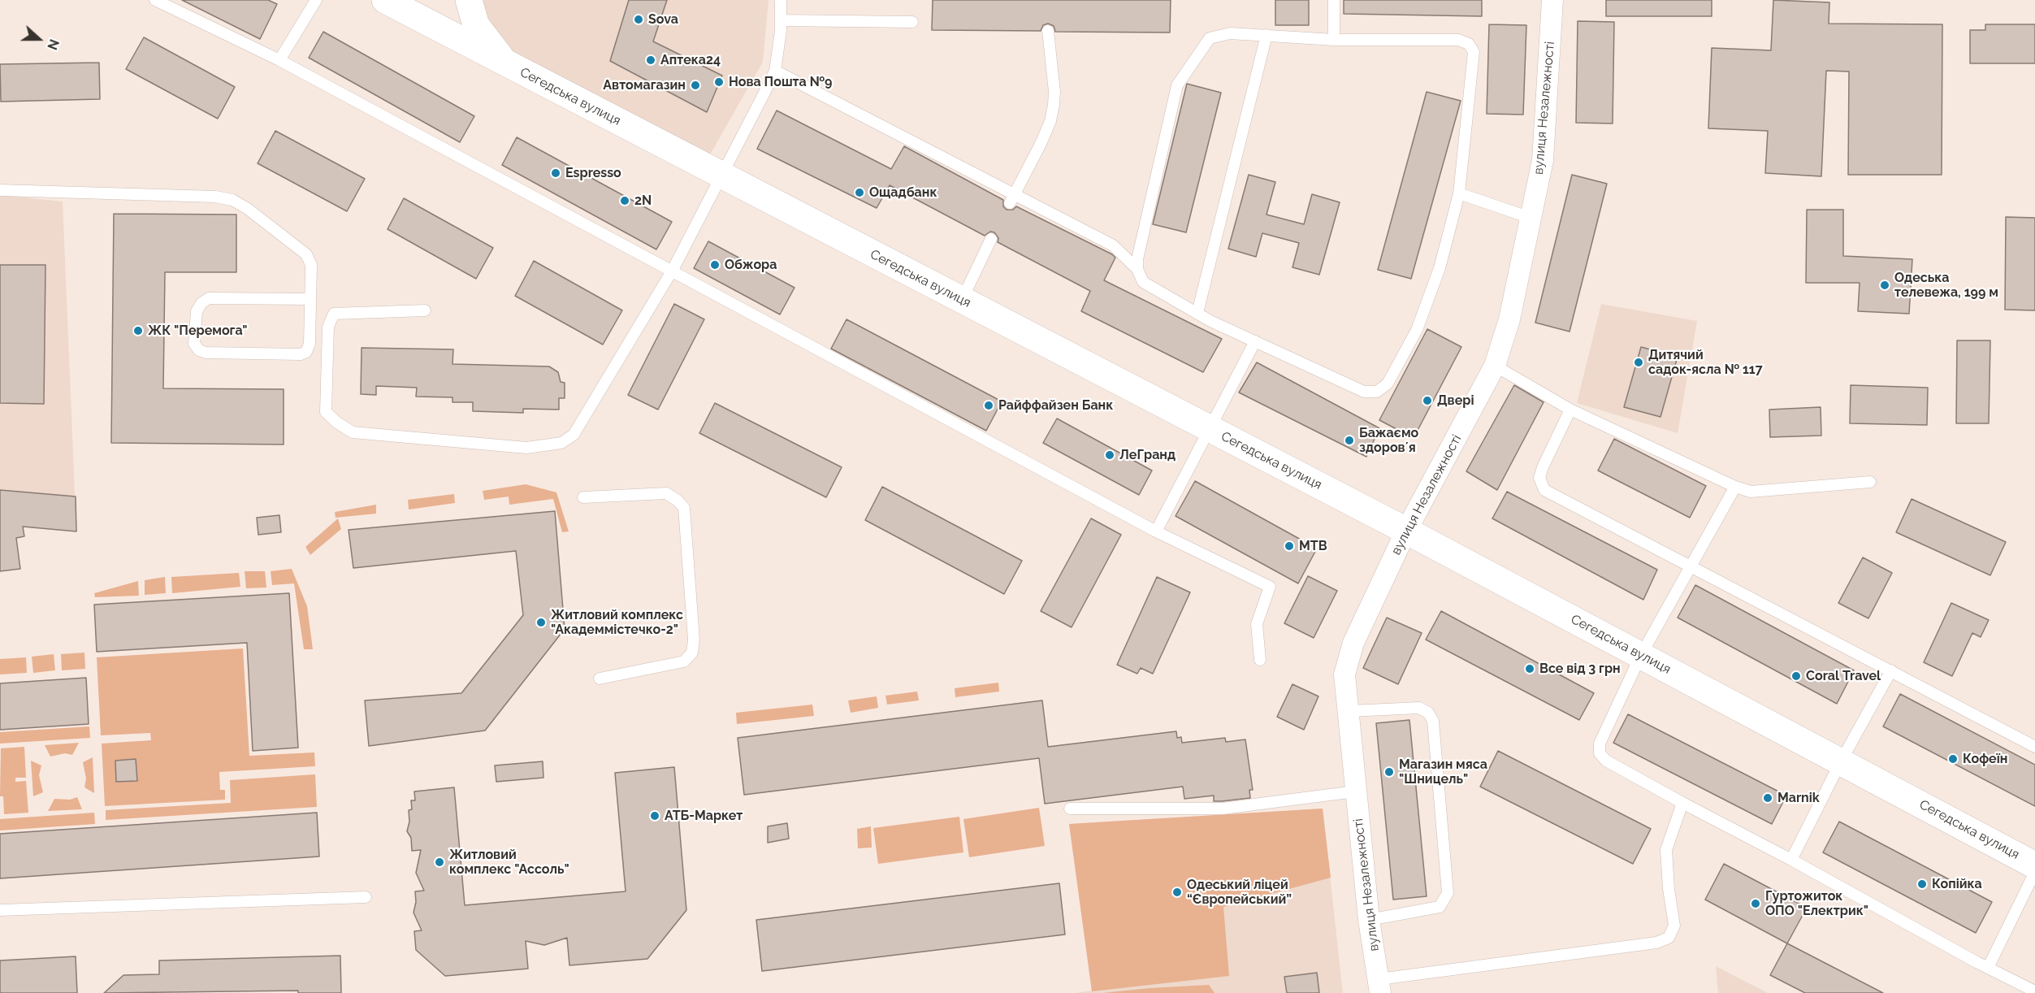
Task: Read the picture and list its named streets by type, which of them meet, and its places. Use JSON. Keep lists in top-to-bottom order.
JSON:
{
  "streets": {
    "main road": ["Сегедська вулиця"],
    "street": ["вулиця Незалежності"]
  },
  "crossings": [
    ["Сегедська вулиця", "вулиця Незалежності"]
  ],
  "places": [
    "Sova",
    "Аптека24",
    "Нова Пошта №9",
    "Автомагазин",
    "Espresso",
    "Ощадбанк",
    "2N",
    "Обжора",
    "Одеська телевежа, 199 м",
    "ЖК \"Перемога\"",
    "Дитячий садок-ясла № 117",
    "Двері",
    "Райффайзен Банк",
    "Бажаємо здоровʼя",
    "ЛеГранд",
    "МТВ",
    "Житловий комплекс \"Академмістечко-2\"",
    "Все від 3 грн",
    "Coral Travel",
    "Кофеїн",
    "Магазин мяса \"Шницель\"",
    "Marnik",
    "АТБ-Маркет",
    "Житловий комплекс \"Ассоль\"",
    "Копійка",
    "Одеський ліцей “Європейський”",
    "Гуртожиток ОПО \"Електрик\""
  ],
  "north": "right"
}
